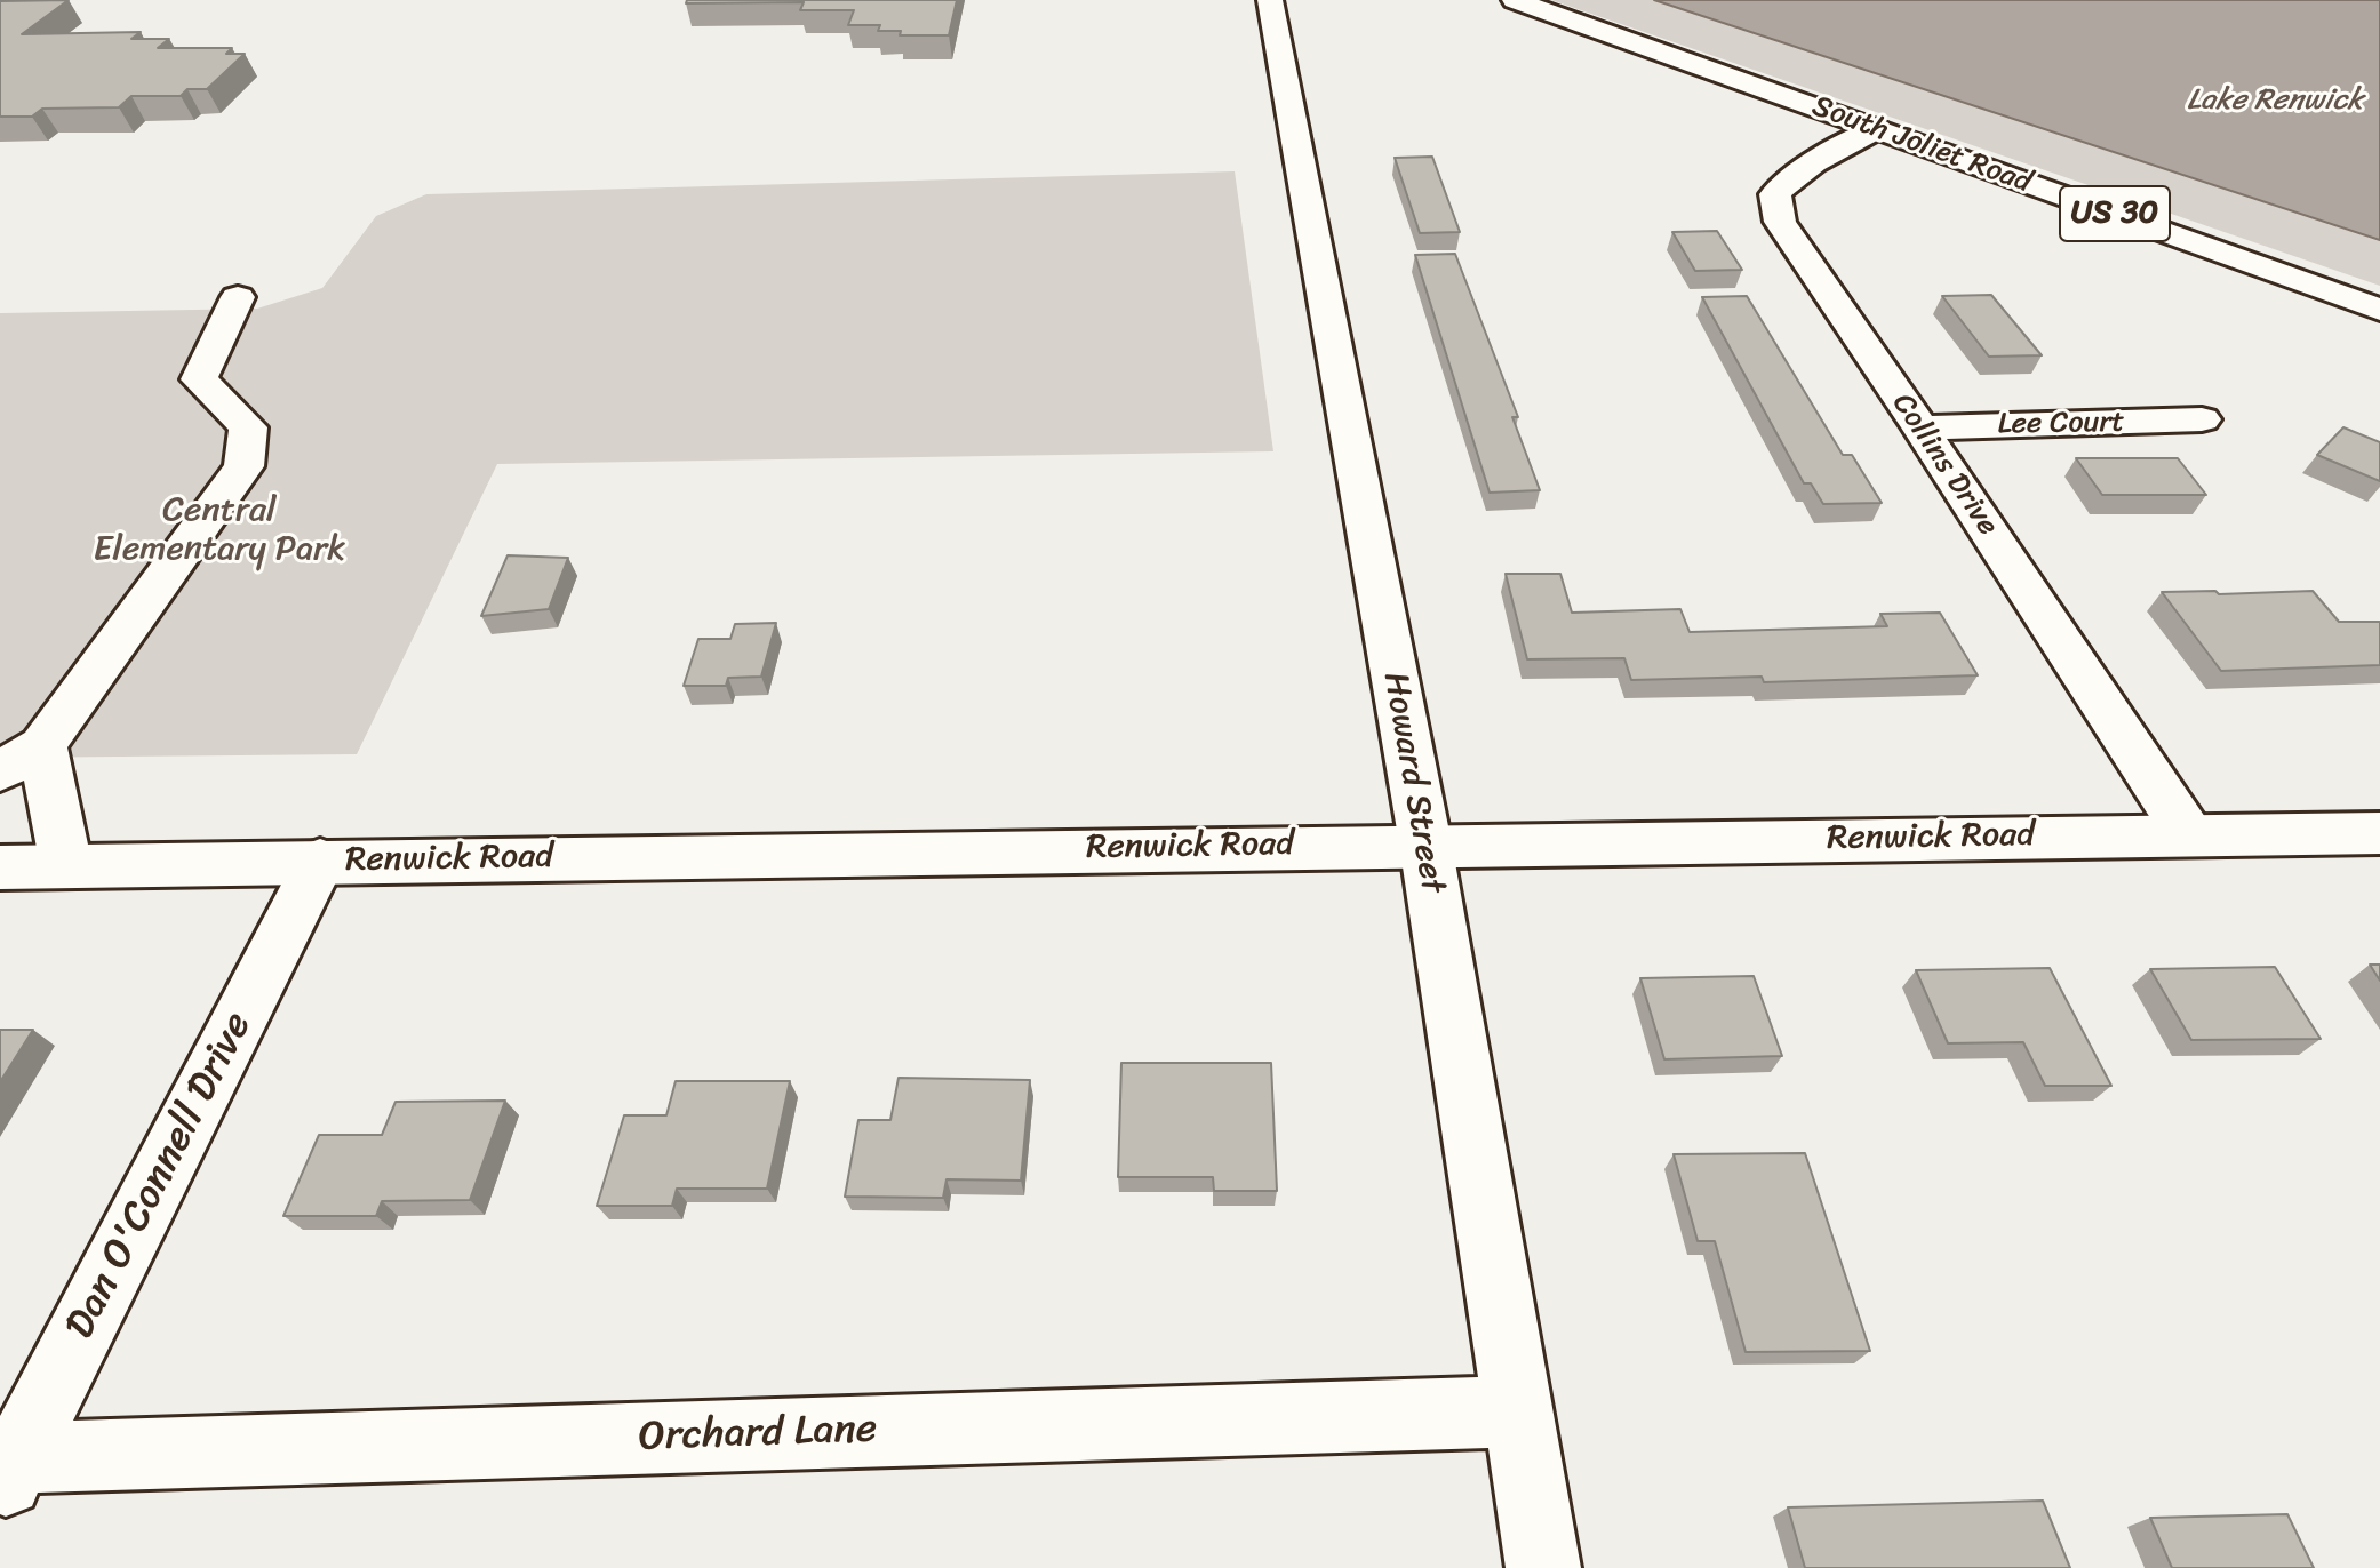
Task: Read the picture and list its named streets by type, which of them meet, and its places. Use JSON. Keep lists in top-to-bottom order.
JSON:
{
  "streets": {
    "street": [
      "South Joliet Road",
      "US 30",
      "Lee Court",
      "Collins Drive",
      "Howard Street",
      "Renwick Road",
      "Dan O'Connell Drive",
      "Orchard Lane"
    ]
  },
  "crossings": [
    ["South Joliet Road", "Collins Drive"],
    ["Lee Court", "Collins Drive"],
    ["Collins Drive", "Renwick Road"],
    ["Howard Street", "Renwick Road"],
    ["Howard Street", "Orchard Lane"],
    ["Renwick Road", "Dan O'Connell Drive"],
    ["Dan O'Connell Drive", "Orchard Lane"]
  ],
  "water": ["Lake Renwick"],
  "parks": ["Central Elementary Park"]
}
